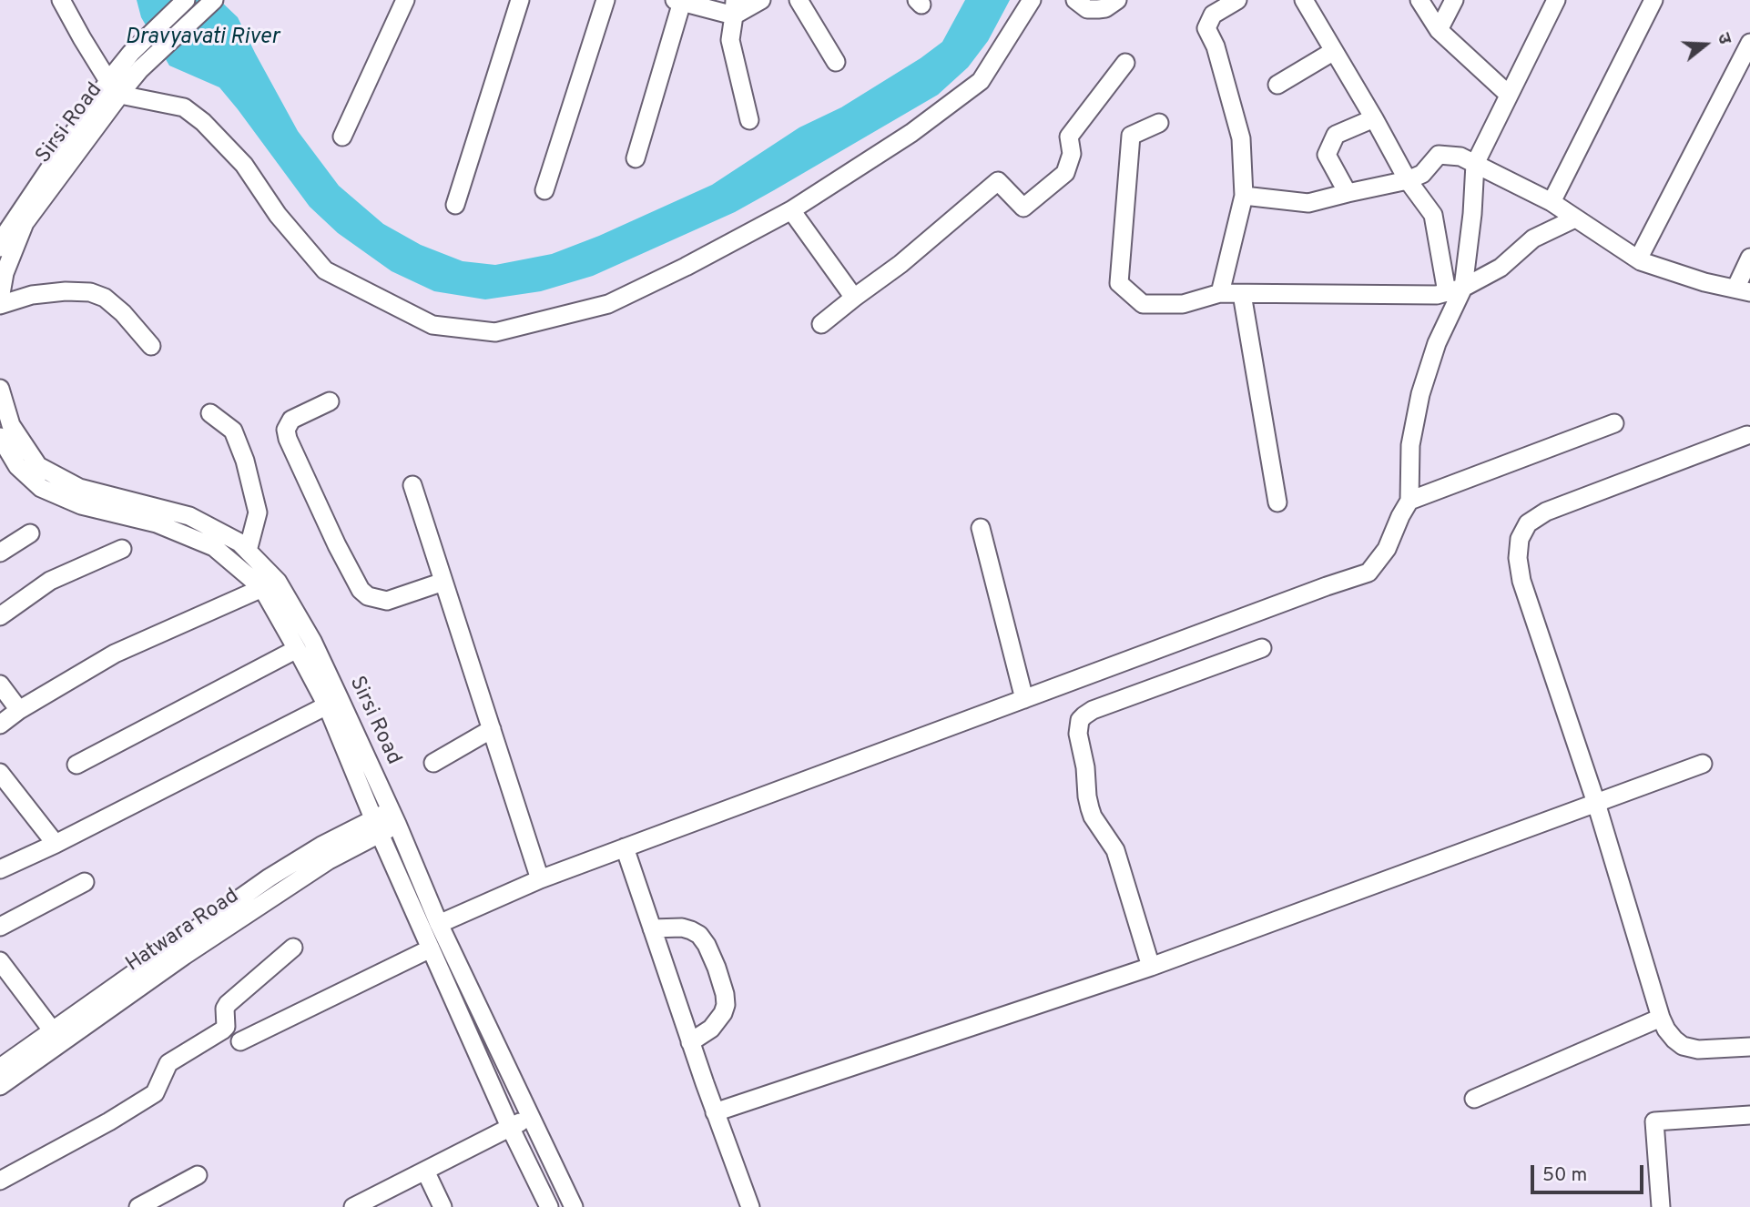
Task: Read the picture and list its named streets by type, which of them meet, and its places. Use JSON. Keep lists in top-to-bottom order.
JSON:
{
  "streets": {
    "street": ["Sirsi Road", "Hatwara Road"]
  },
  "crossings": [
    ["Sirsi Road", "Hatwara Road"]
  ],
  "water": ["Dravyavati River"],
  "scale_bar": "50 m",
  "north": "right"
}
